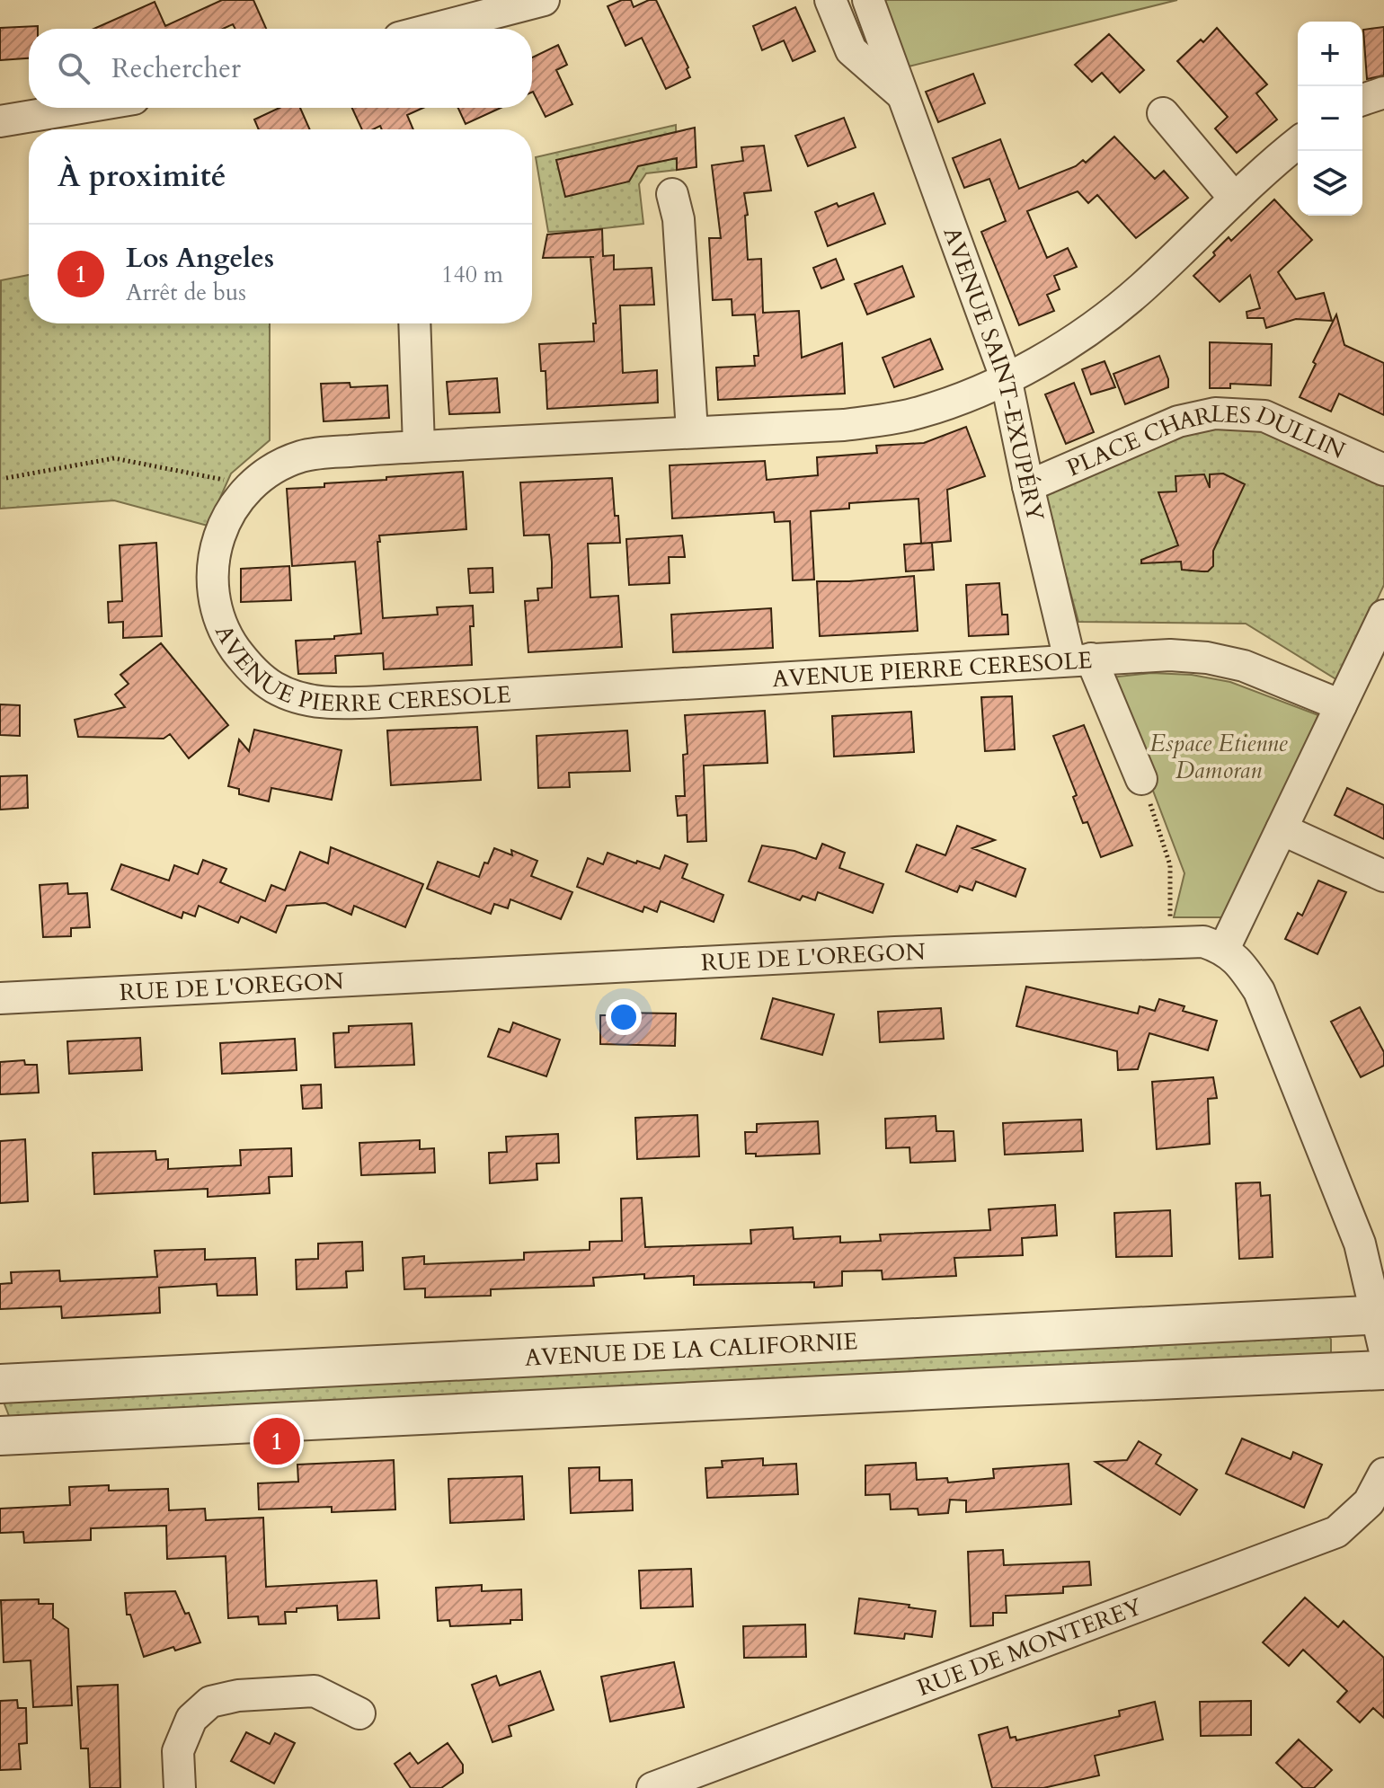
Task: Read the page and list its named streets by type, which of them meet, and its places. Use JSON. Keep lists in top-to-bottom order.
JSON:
{
  "streets": {
    "street": [
      "AVENUE SAINT-EXUPÉRY",
      "PLACE CHARLES DULLIN",
      "AVENUE PIERRE CERESOLE",
      "RUE DE L'OREGON",
      "AVENUE DE LA CALIFORNIE",
      "RUE DE MONTEREY"
    ]
  },
  "crossings": [
    ["AVENUE SAINT-EXUPÉRY", "PLACE CHARLES DULLIN"],
    ["AVENUE SAINT-EXUPÉRY", "AVENUE PIERRE CERESOLE"]
  ],
  "parks": ["Espace Etienne Damoran"],
  "page": {
    "map_buttons": ["+", "−"],
    "search": "Rechercher",
    "heading": "À proximité",
    "list": [
      {
        "mark": "1",
        "name": "Los Angeles",
        "note": "Arrêt de bus",
        "value": "140 m"
      }
    ],
    "pins": "1"
  }
}
